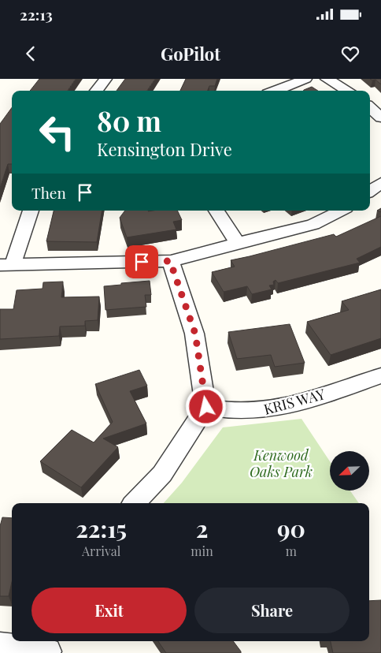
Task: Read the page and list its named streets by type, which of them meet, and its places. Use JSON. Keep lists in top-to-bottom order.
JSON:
{
  "streets": {
    "street": ["KRIS WAY"]
  },
  "parks": ["Kenwood Oaks Park"],
  "north": "bottom left",
  "page": {
    "status": "22:13",
    "header": "GoPilot",
    "turn": ["80 m", "Kensington Drive"],
    "then": "Then",
    "eta": [
      "22:15",
      "Arrival",
      "2",
      "min",
      "90",
      "m"
    ],
    "buttons": ["Exit", "Share"]
  }
}
